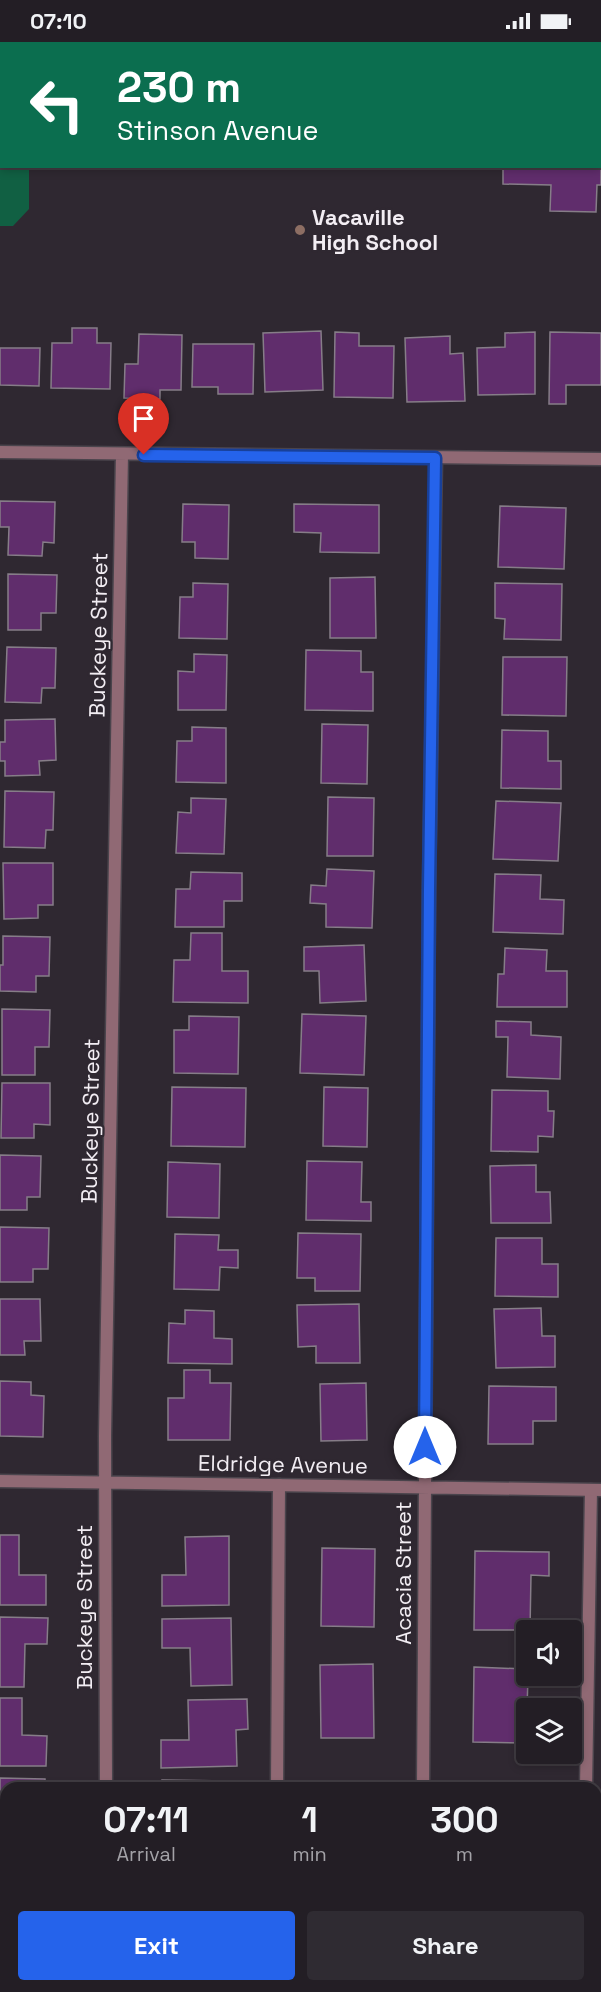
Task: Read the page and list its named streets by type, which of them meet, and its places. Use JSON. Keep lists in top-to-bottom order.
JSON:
{
  "streets": {
    "street": ["Buckeye Street", "Eldridge Avenue", "Acacia Street"]
  },
  "crossings": [
    ["Buckeye Street", "Eldridge Avenue"],
    ["Eldridge Avenue", "Acacia Street"]
  ],
  "places": ["Vacaville High School"],
  "page": {
    "status": "07:10",
    "turn": ["230 m", "Stinson Avenue"],
    "eta": [
      "07:11",
      "Arrival",
      "1",
      "min",
      "300",
      "m"
    ],
    "buttons": ["Exit", "Share"]
  }
}
